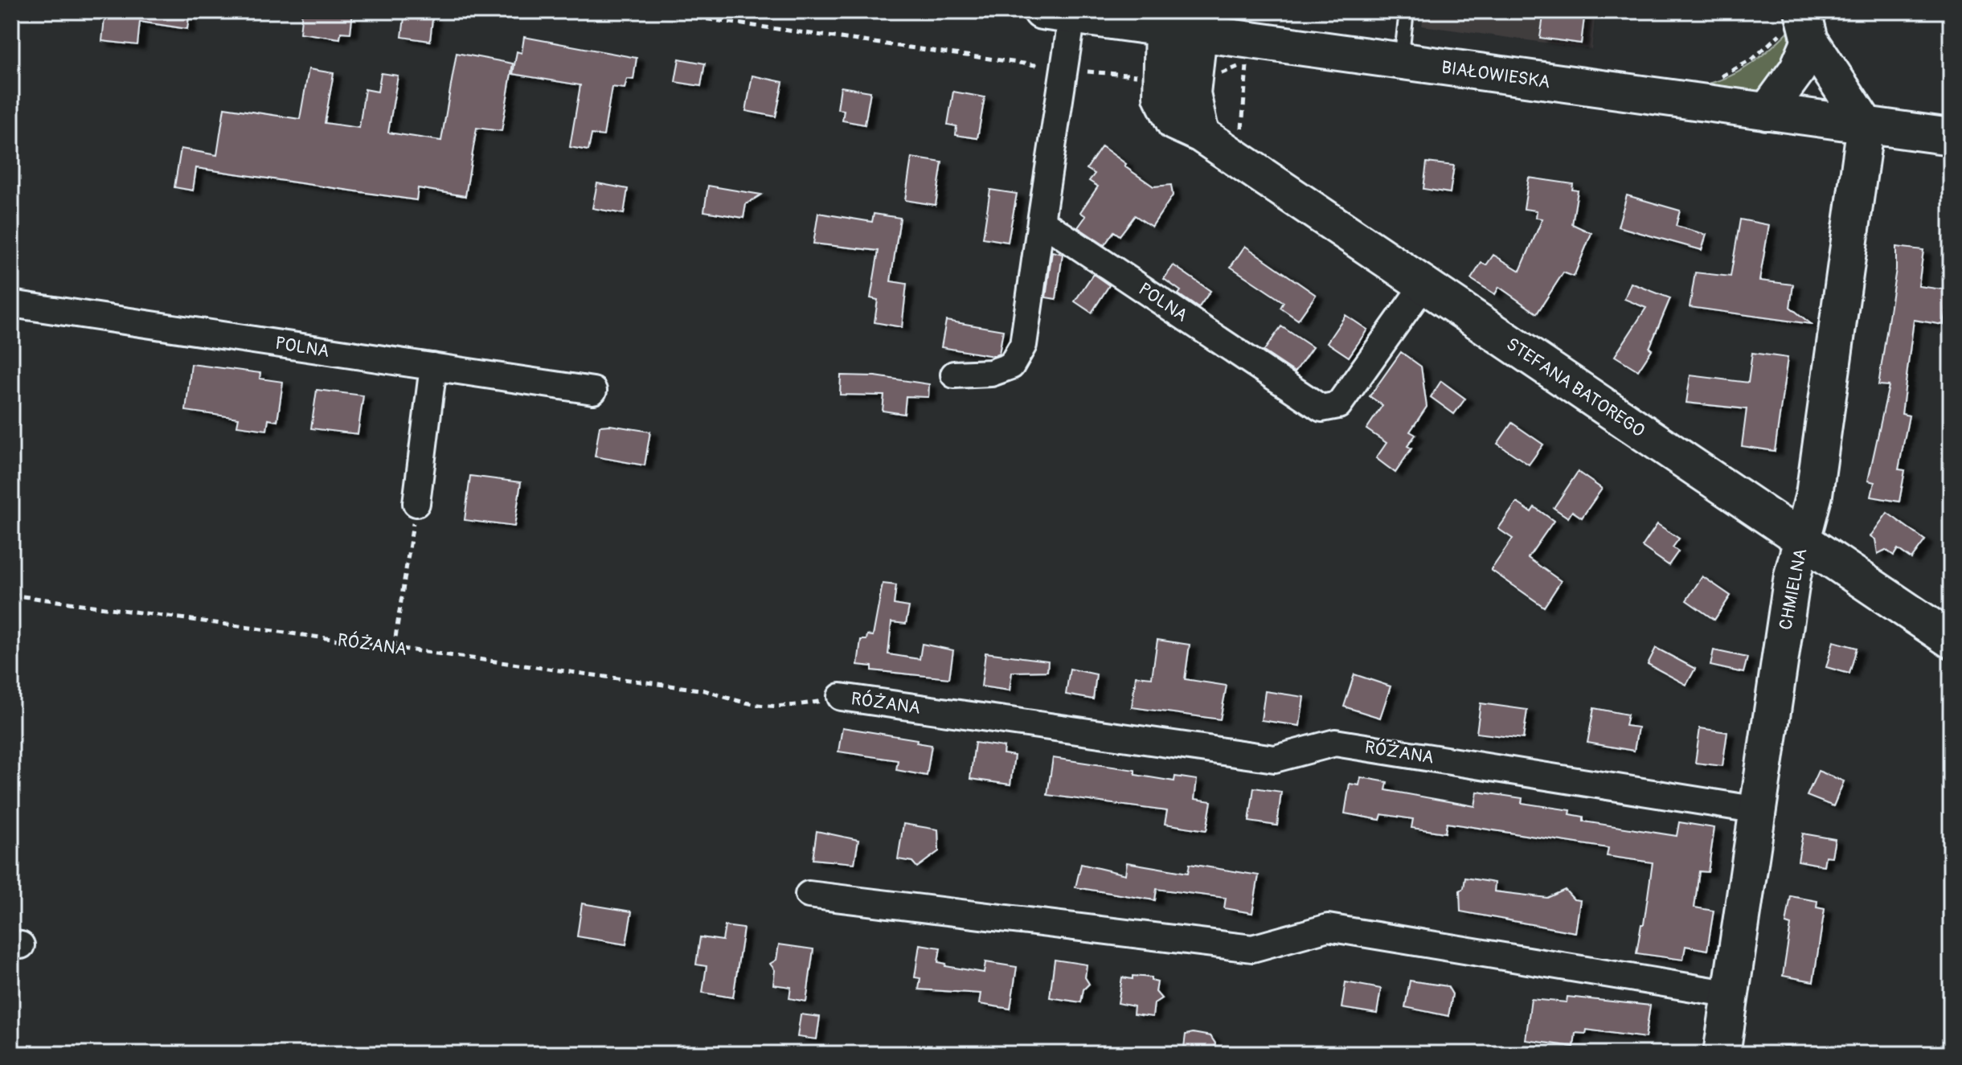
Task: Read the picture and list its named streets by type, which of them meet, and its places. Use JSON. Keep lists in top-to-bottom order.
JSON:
{
  "streets": {
    "street": [
      "BIAŁOWIESKA",
      "POLNA",
      "STEFANA BATOREGO",
      "CHMIELNA",
      "RÓŻANA"
    ]
  },
  "crossings": [
    ["BIAŁOWIESKA", "STEFANA BATOREGO"],
    ["BIAŁOWIESKA", "CHMIELNA"],
    ["POLNA", "STEFANA BATOREGO"],
    ["STEFANA BATOREGO", "CHMIELNA"],
    ["CHMIELNA", "RÓŻANA"]
  ]
}
